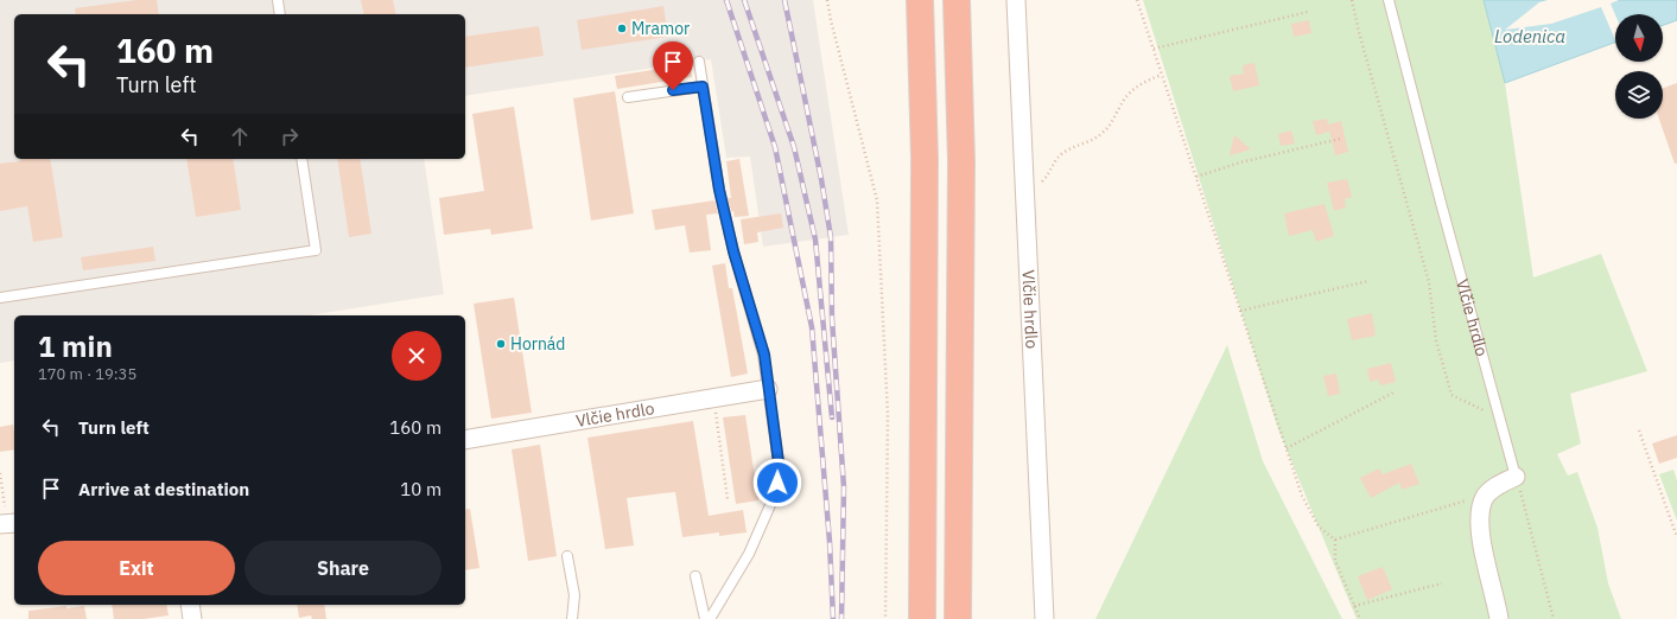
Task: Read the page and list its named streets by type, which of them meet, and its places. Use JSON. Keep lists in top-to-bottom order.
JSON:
{
  "streets": {
    "street": ["Vlčie hrdlo"]
  },
  "water": ["Lodenica"],
  "places": ["Mramor", "Hornád"],
  "north": "bottom",
  "page": {
    "turn": ["160 m", "Turn left"],
    "heading": ["1 min", "170 m · 19:35"],
    "list": [
      {
        "name": "Turn left",
        "value": "160 m"
      },
      {
        "name": "Arrive at destination",
        "value": "10 m"
      }
    ],
    "buttons": ["Exit", "Share"]
  }
}
